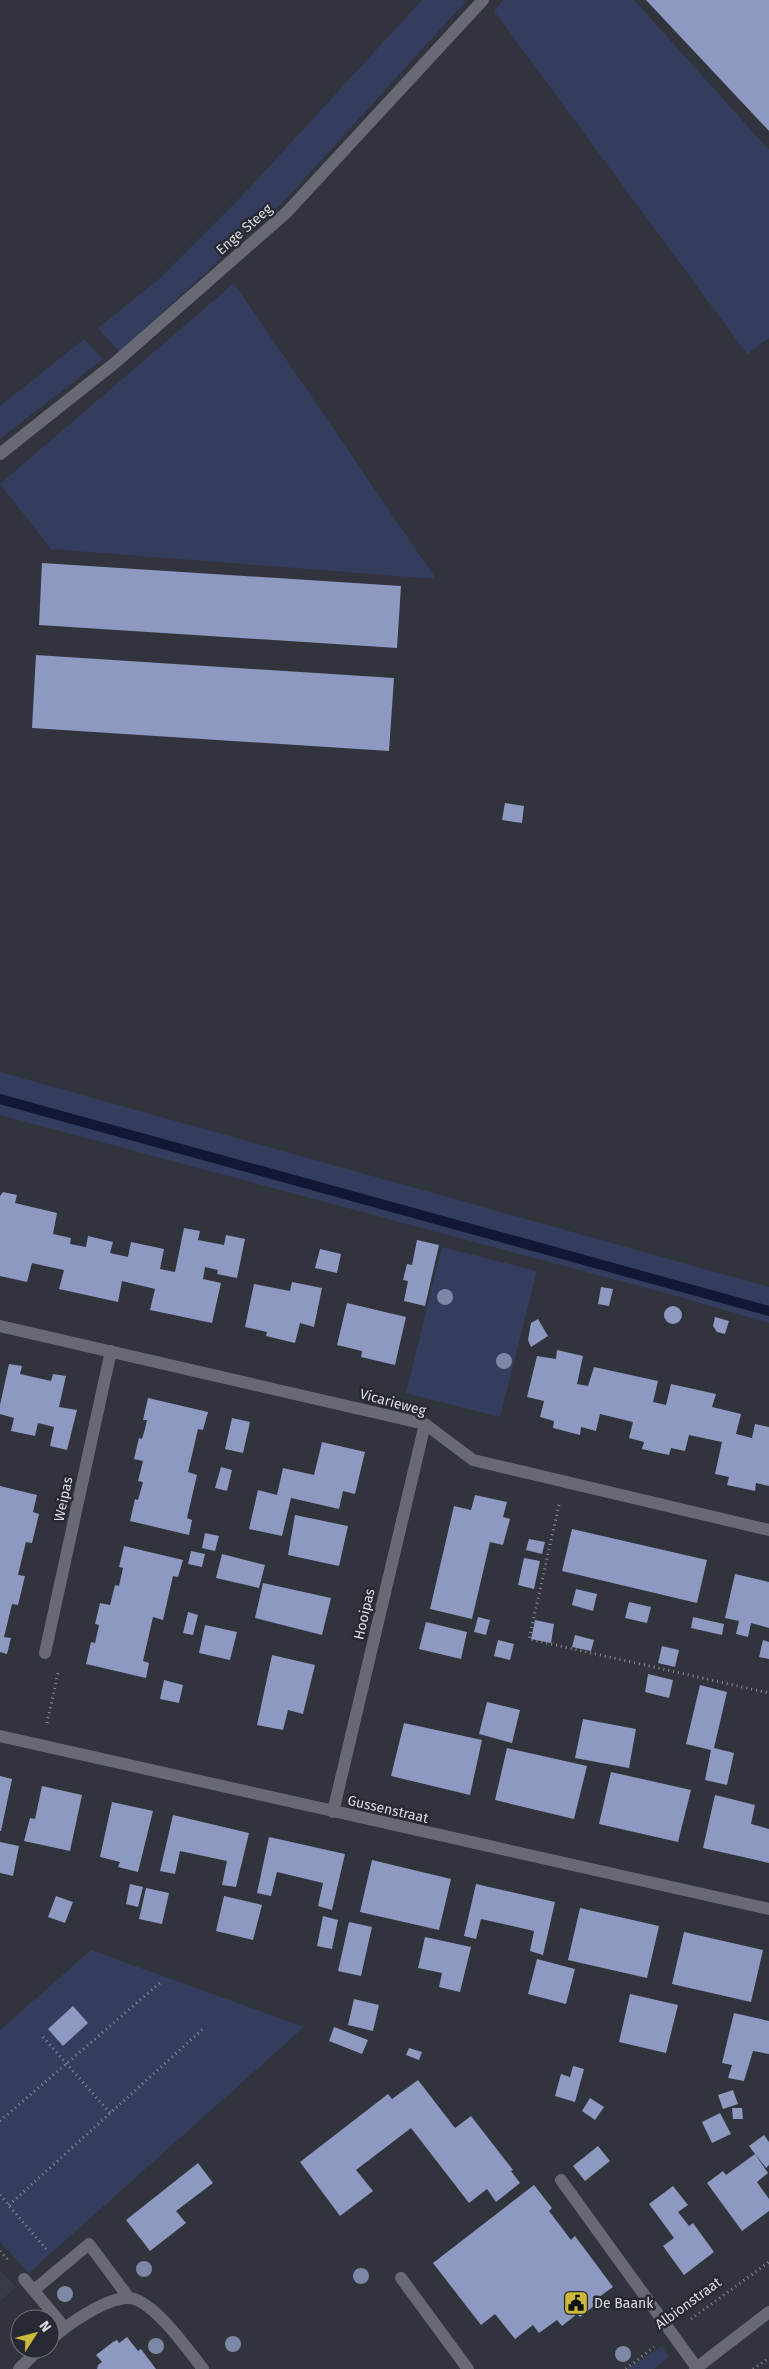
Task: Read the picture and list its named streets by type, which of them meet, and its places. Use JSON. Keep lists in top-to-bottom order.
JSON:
{
  "streets": {
    "street": [
      "Enge Steeg",
      "Vicarieweg",
      "Weipas",
      "Hooipas",
      "Gussenstraat"
    ],
    "path": ["Albionstraat"]
  },
  "crossings": [
    ["Vicarieweg", "Weipas"],
    ["Vicarieweg", "Hooipas"],
    ["Hooipas", "Gussenstraat"]
  ],
  "places": {
    "public building": ["De Baank"]
  },
  "north": "top right"
}
